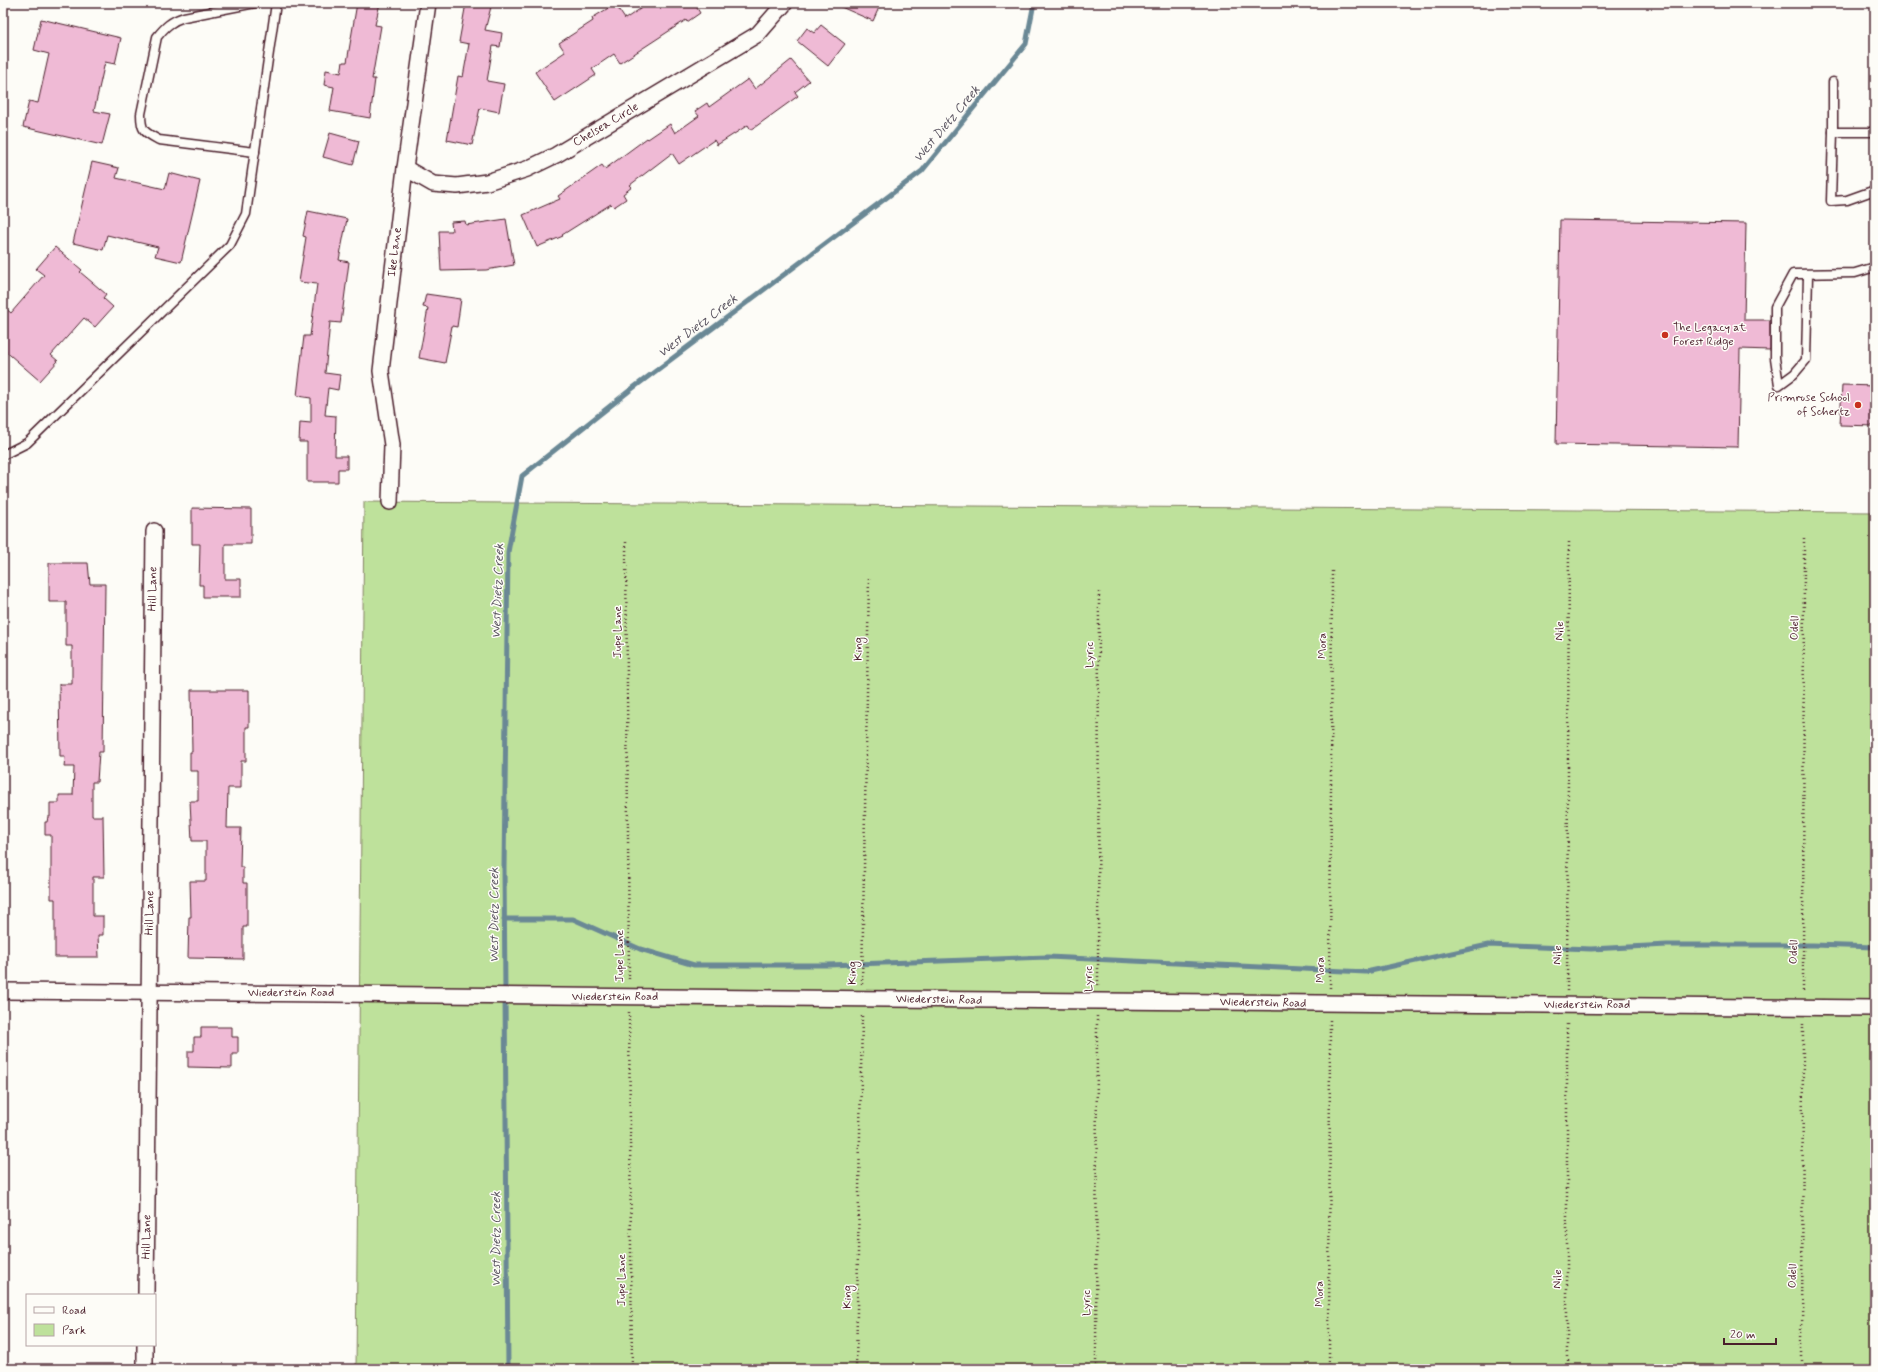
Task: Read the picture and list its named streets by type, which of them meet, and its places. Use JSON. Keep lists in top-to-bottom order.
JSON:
{
  "streets": {
    "street": [
      "Chelsea Circle",
      "Ike Lane",
      "Hill Lane",
      "Wiederstein Road"
    ],
    "path": [
      "Odell",
      "Nile",
      "Jupe Lane",
      "Mora",
      "King",
      "Lyric"
    ]
  },
  "crossings": [
    ["Chelsea Circle", "Ike Lane"],
    ["Hill Lane", "Wiederstein Road"],
    ["Odell", "Wiederstein Road"],
    ["Nile", "Wiederstein Road"],
    ["Jupe Lane", "Wiederstein Road"],
    ["Mora", "Wiederstein Road"],
    ["King", "Wiederstein Road"],
    ["Lyric", "Wiederstein Road"]
  ],
  "water": ["West Dietz Creek"],
  "places": ["The Legacy at Forest Ridge", "Primrose School of Schertz"],
  "legend": ["Road", "Park"],
  "scale_bar": "20 m"
}
